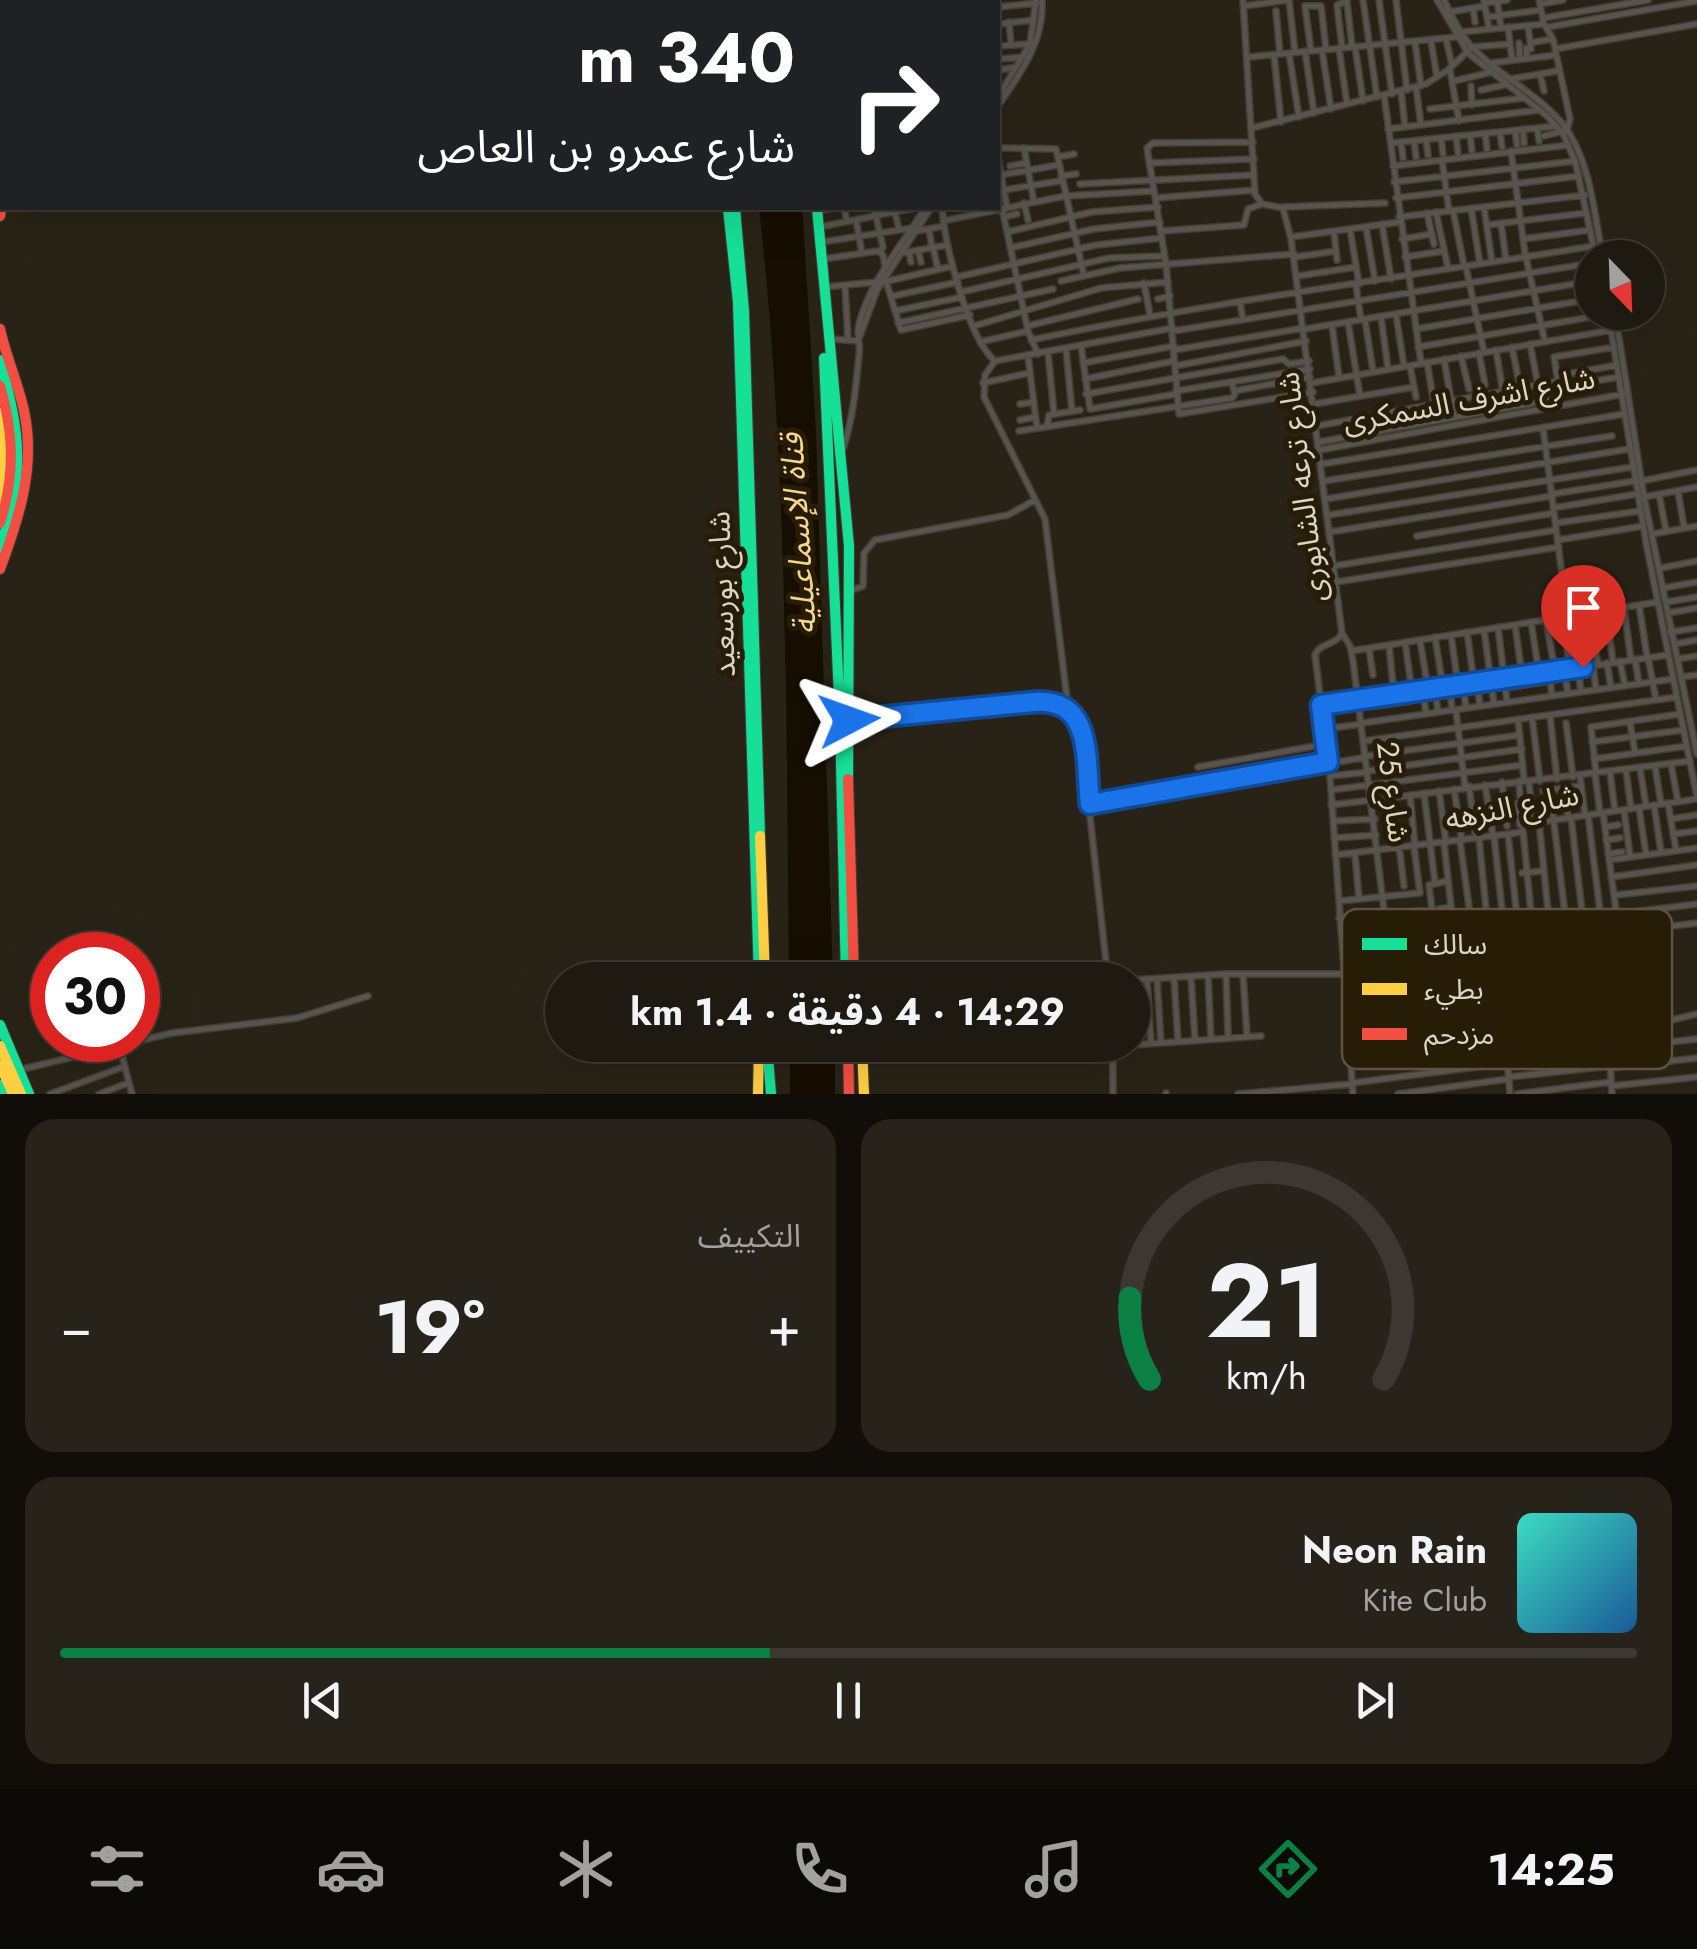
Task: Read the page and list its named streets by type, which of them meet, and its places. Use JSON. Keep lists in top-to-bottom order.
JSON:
{
  "streets": {
    "main road": ["شارع بورسعيد"],
    "street": [
      "شارع اشرف السمكرى",
      "شارع ترعه الشابورى",
      "شارع 25",
      "شارع النزهه"
    ]
  },
  "crossings": [
    ["شارع اشرف السمكرى", "شارع ترعه الشابورى"],
    ["شارع ترعه الشابورى", "شارع 25"],
    ["شارع ترعه الشابورى", "شارع النزهه"],
    ["شارع 25", "شارع النزهه"]
  ],
  "water": ["قناة الإسماعيلية"],
  "legend": ["سالك", "بطيء", "مزدحم"],
  "north": "bottom right",
  "page": {
    "turn": ["340 m", "شارع عمرو بن العاص"],
    "limit": "30",
    "trip": "14:29 · 4 دقيقة · 1.4 km",
    "tile": "التكييف",
    "heat": ["−", "19°", "+"],
    "song": ["Neon Rain", "Kite Club"],
    "tabs": "14:25",
    "gauge": ["21", "km/h"]
  }
}
